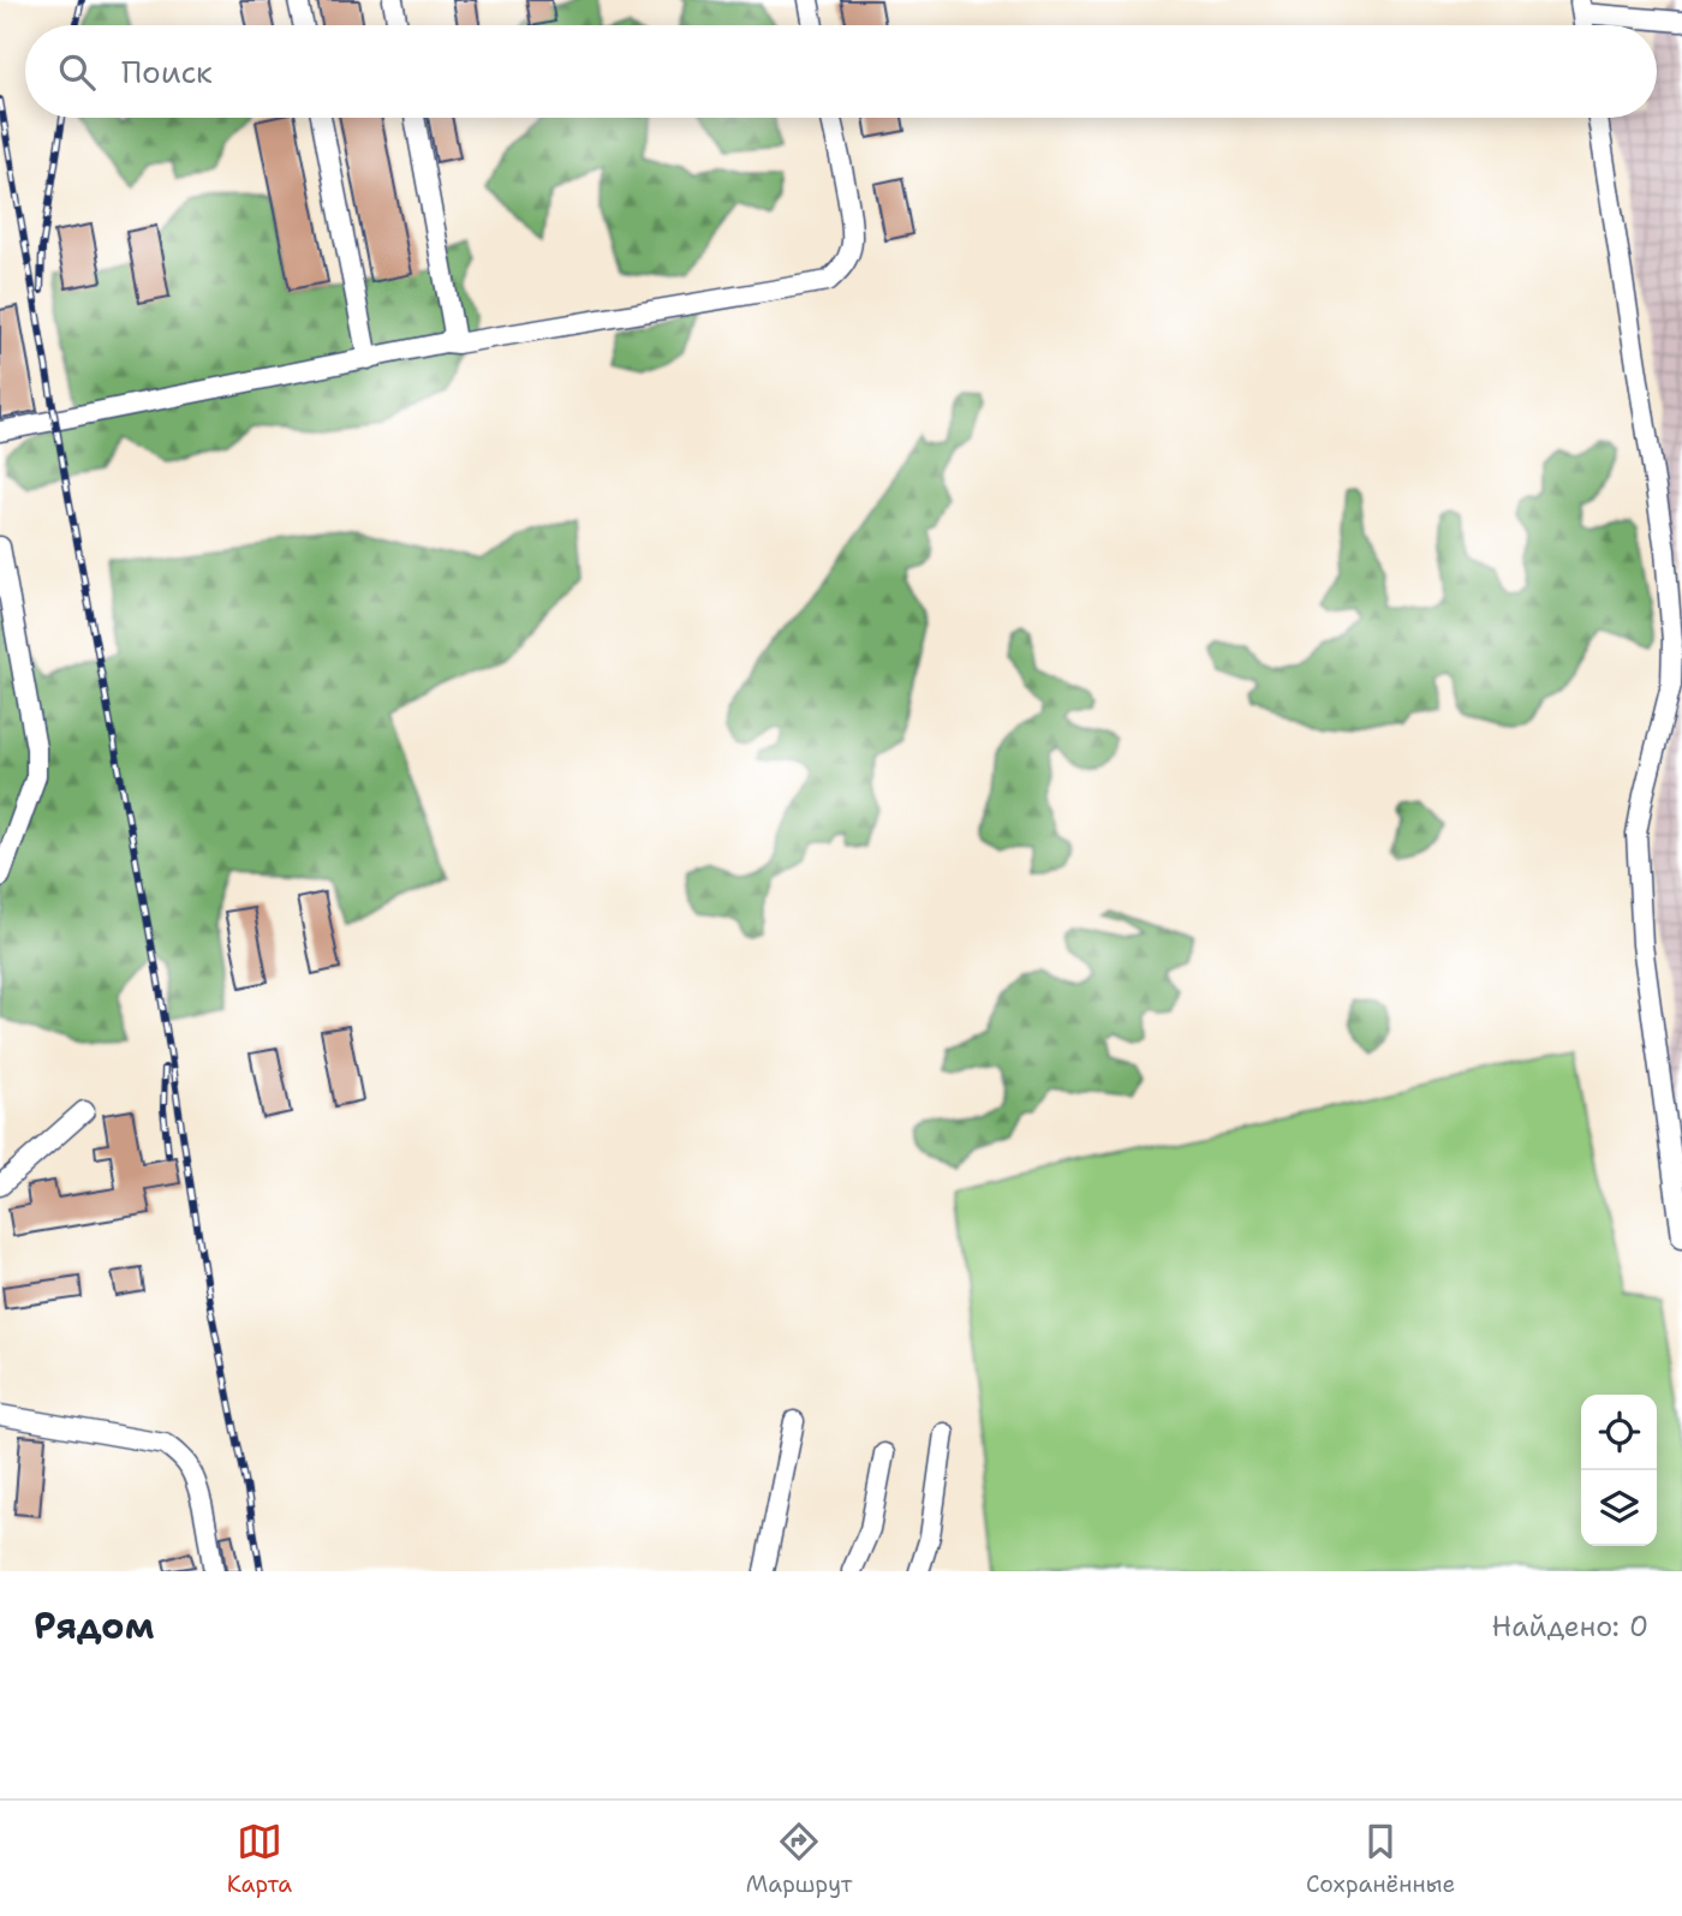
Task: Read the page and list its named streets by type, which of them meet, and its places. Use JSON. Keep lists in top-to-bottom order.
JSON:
{
  "page": {
    "search": "Поиск",
    "heading": ["Рядом", "Найдено: 0"],
    "nav": ["Карта", "Маршрут", "Сохранённые"]
  }
}
